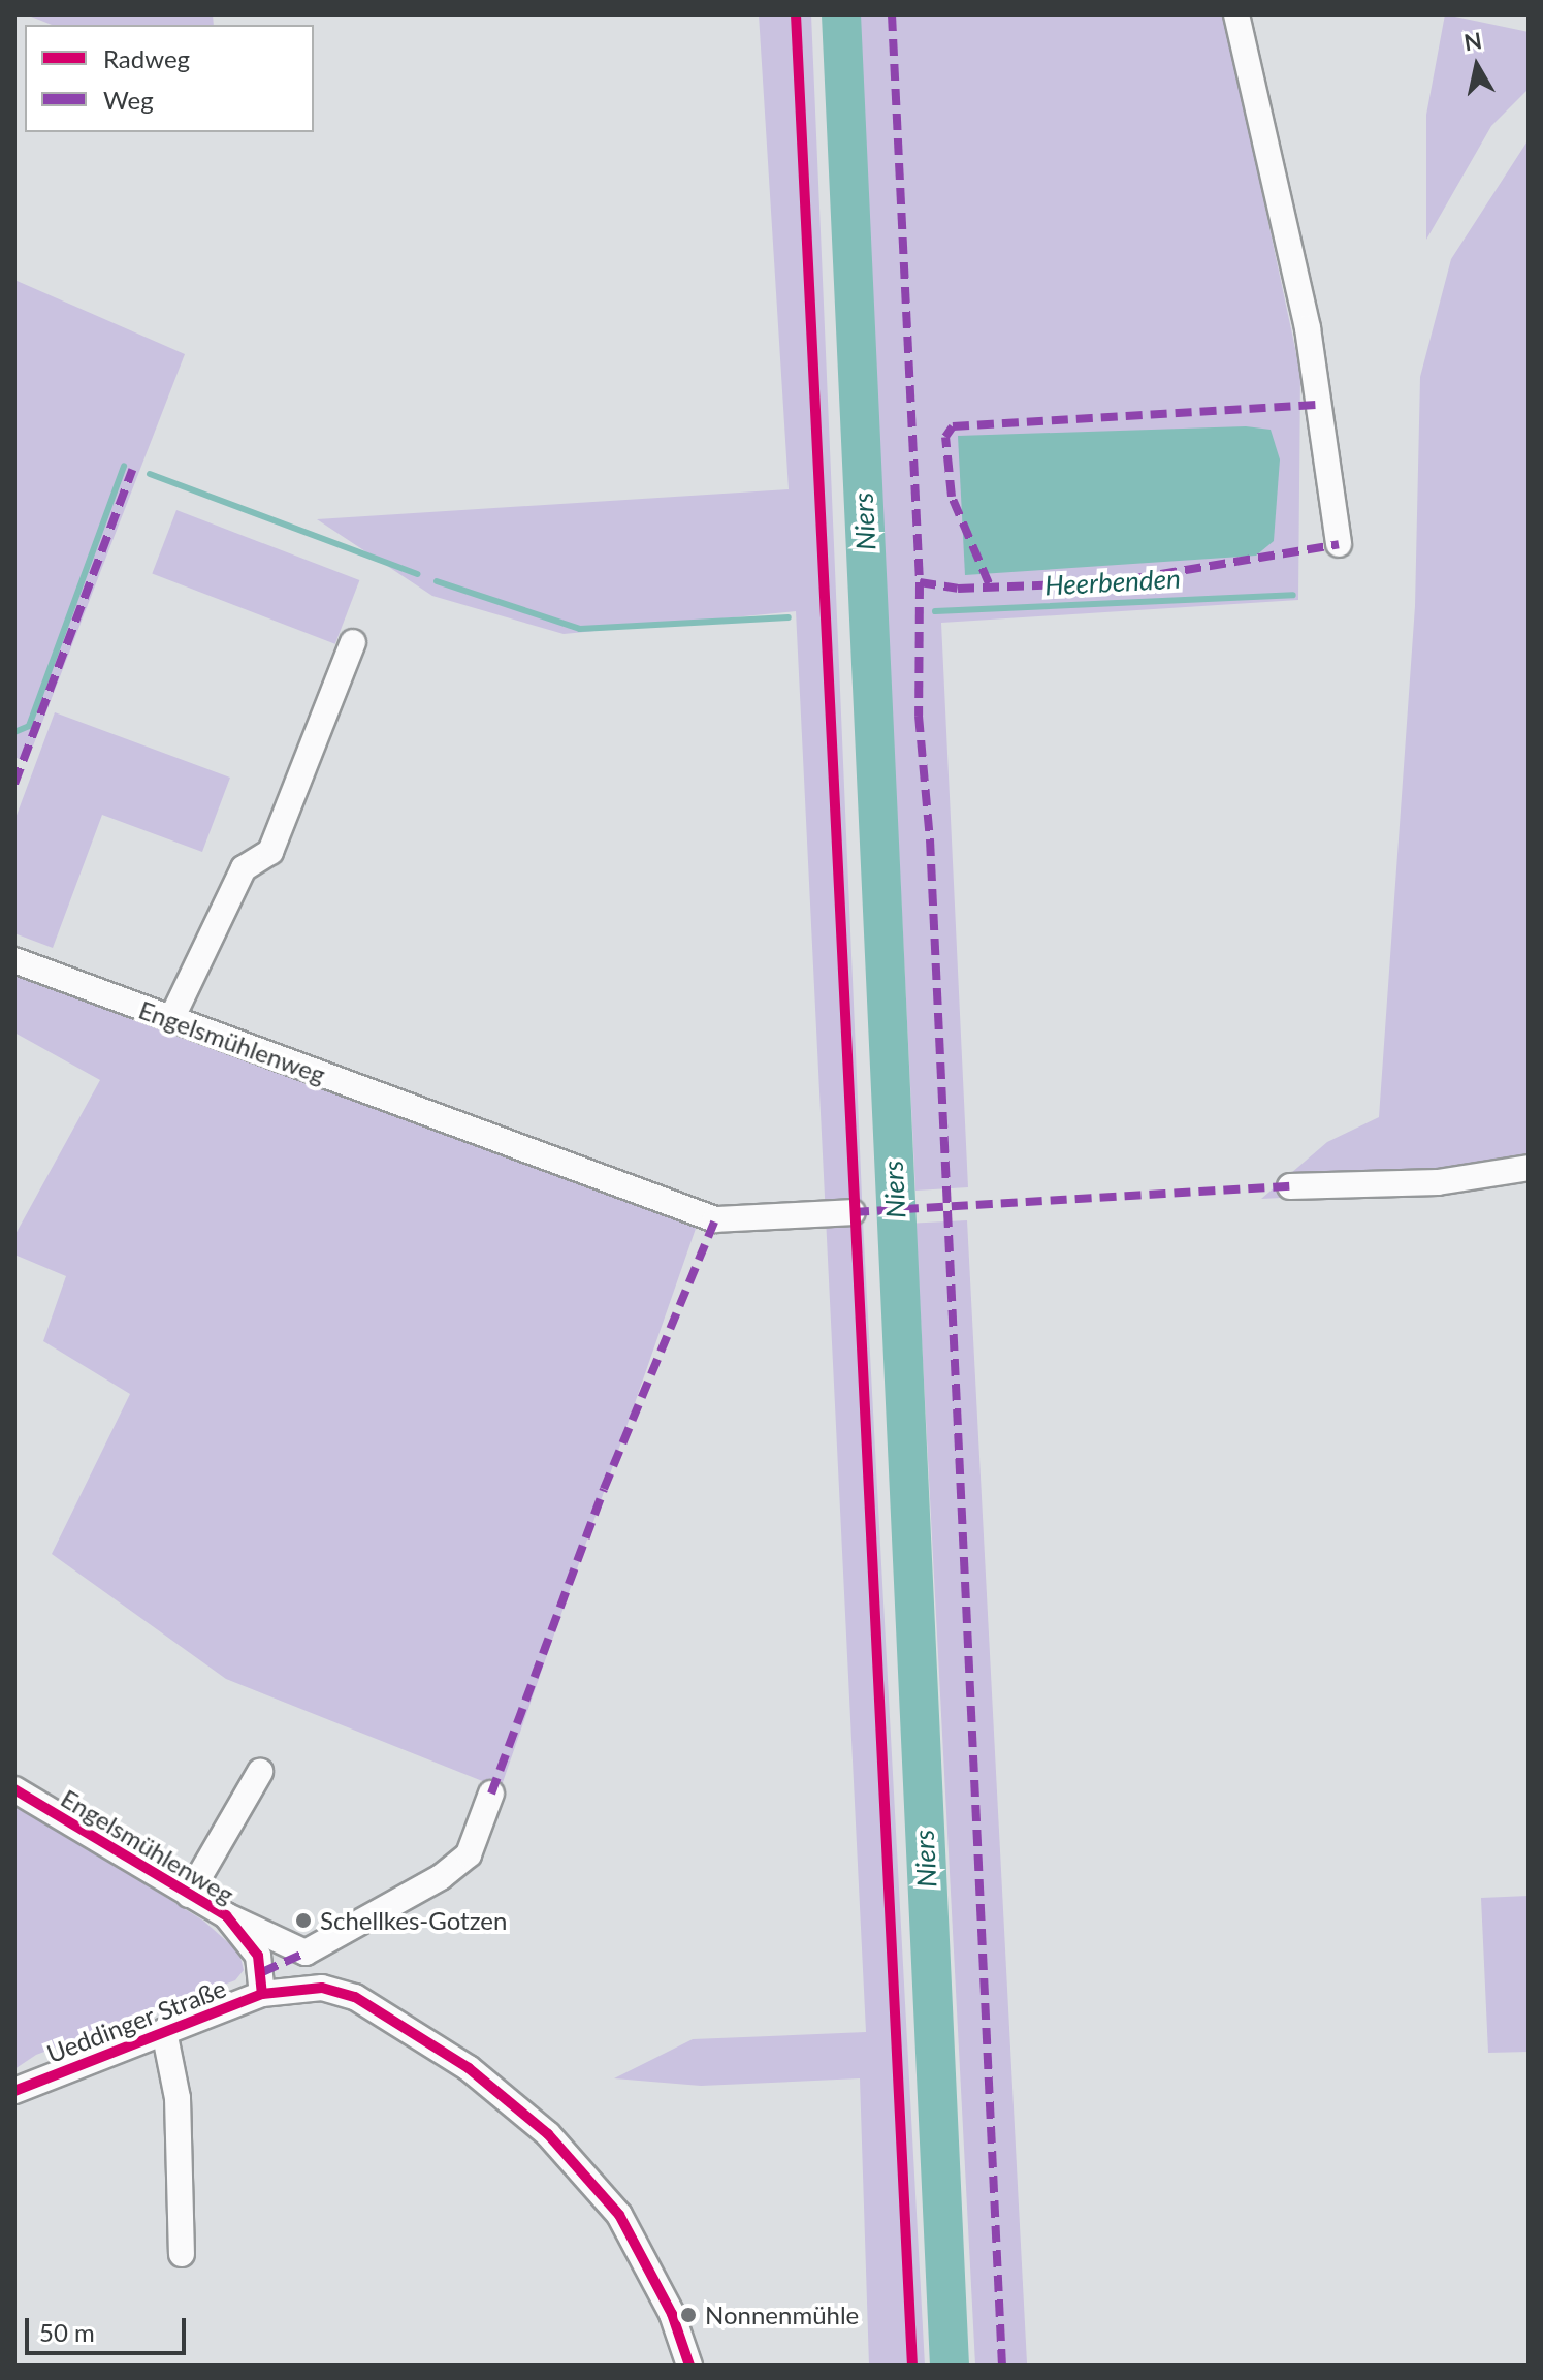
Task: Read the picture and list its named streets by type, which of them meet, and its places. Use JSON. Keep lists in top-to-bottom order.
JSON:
{
  "streets": {
    "street": ["Engelsmühlenweg", "Ueddinger Straße"]
  },
  "crossings": [
    ["Engelsmühlenweg", "Ueddinger Straße"]
  ],
  "water": ["Niers", "Heerbenden"],
  "places": ["Schellkes-Gotzen", "Nonnenmühle"],
  "legend": ["Radweg", "Weg"],
  "scale_bar": "50 m",
  "north": "top"
}
